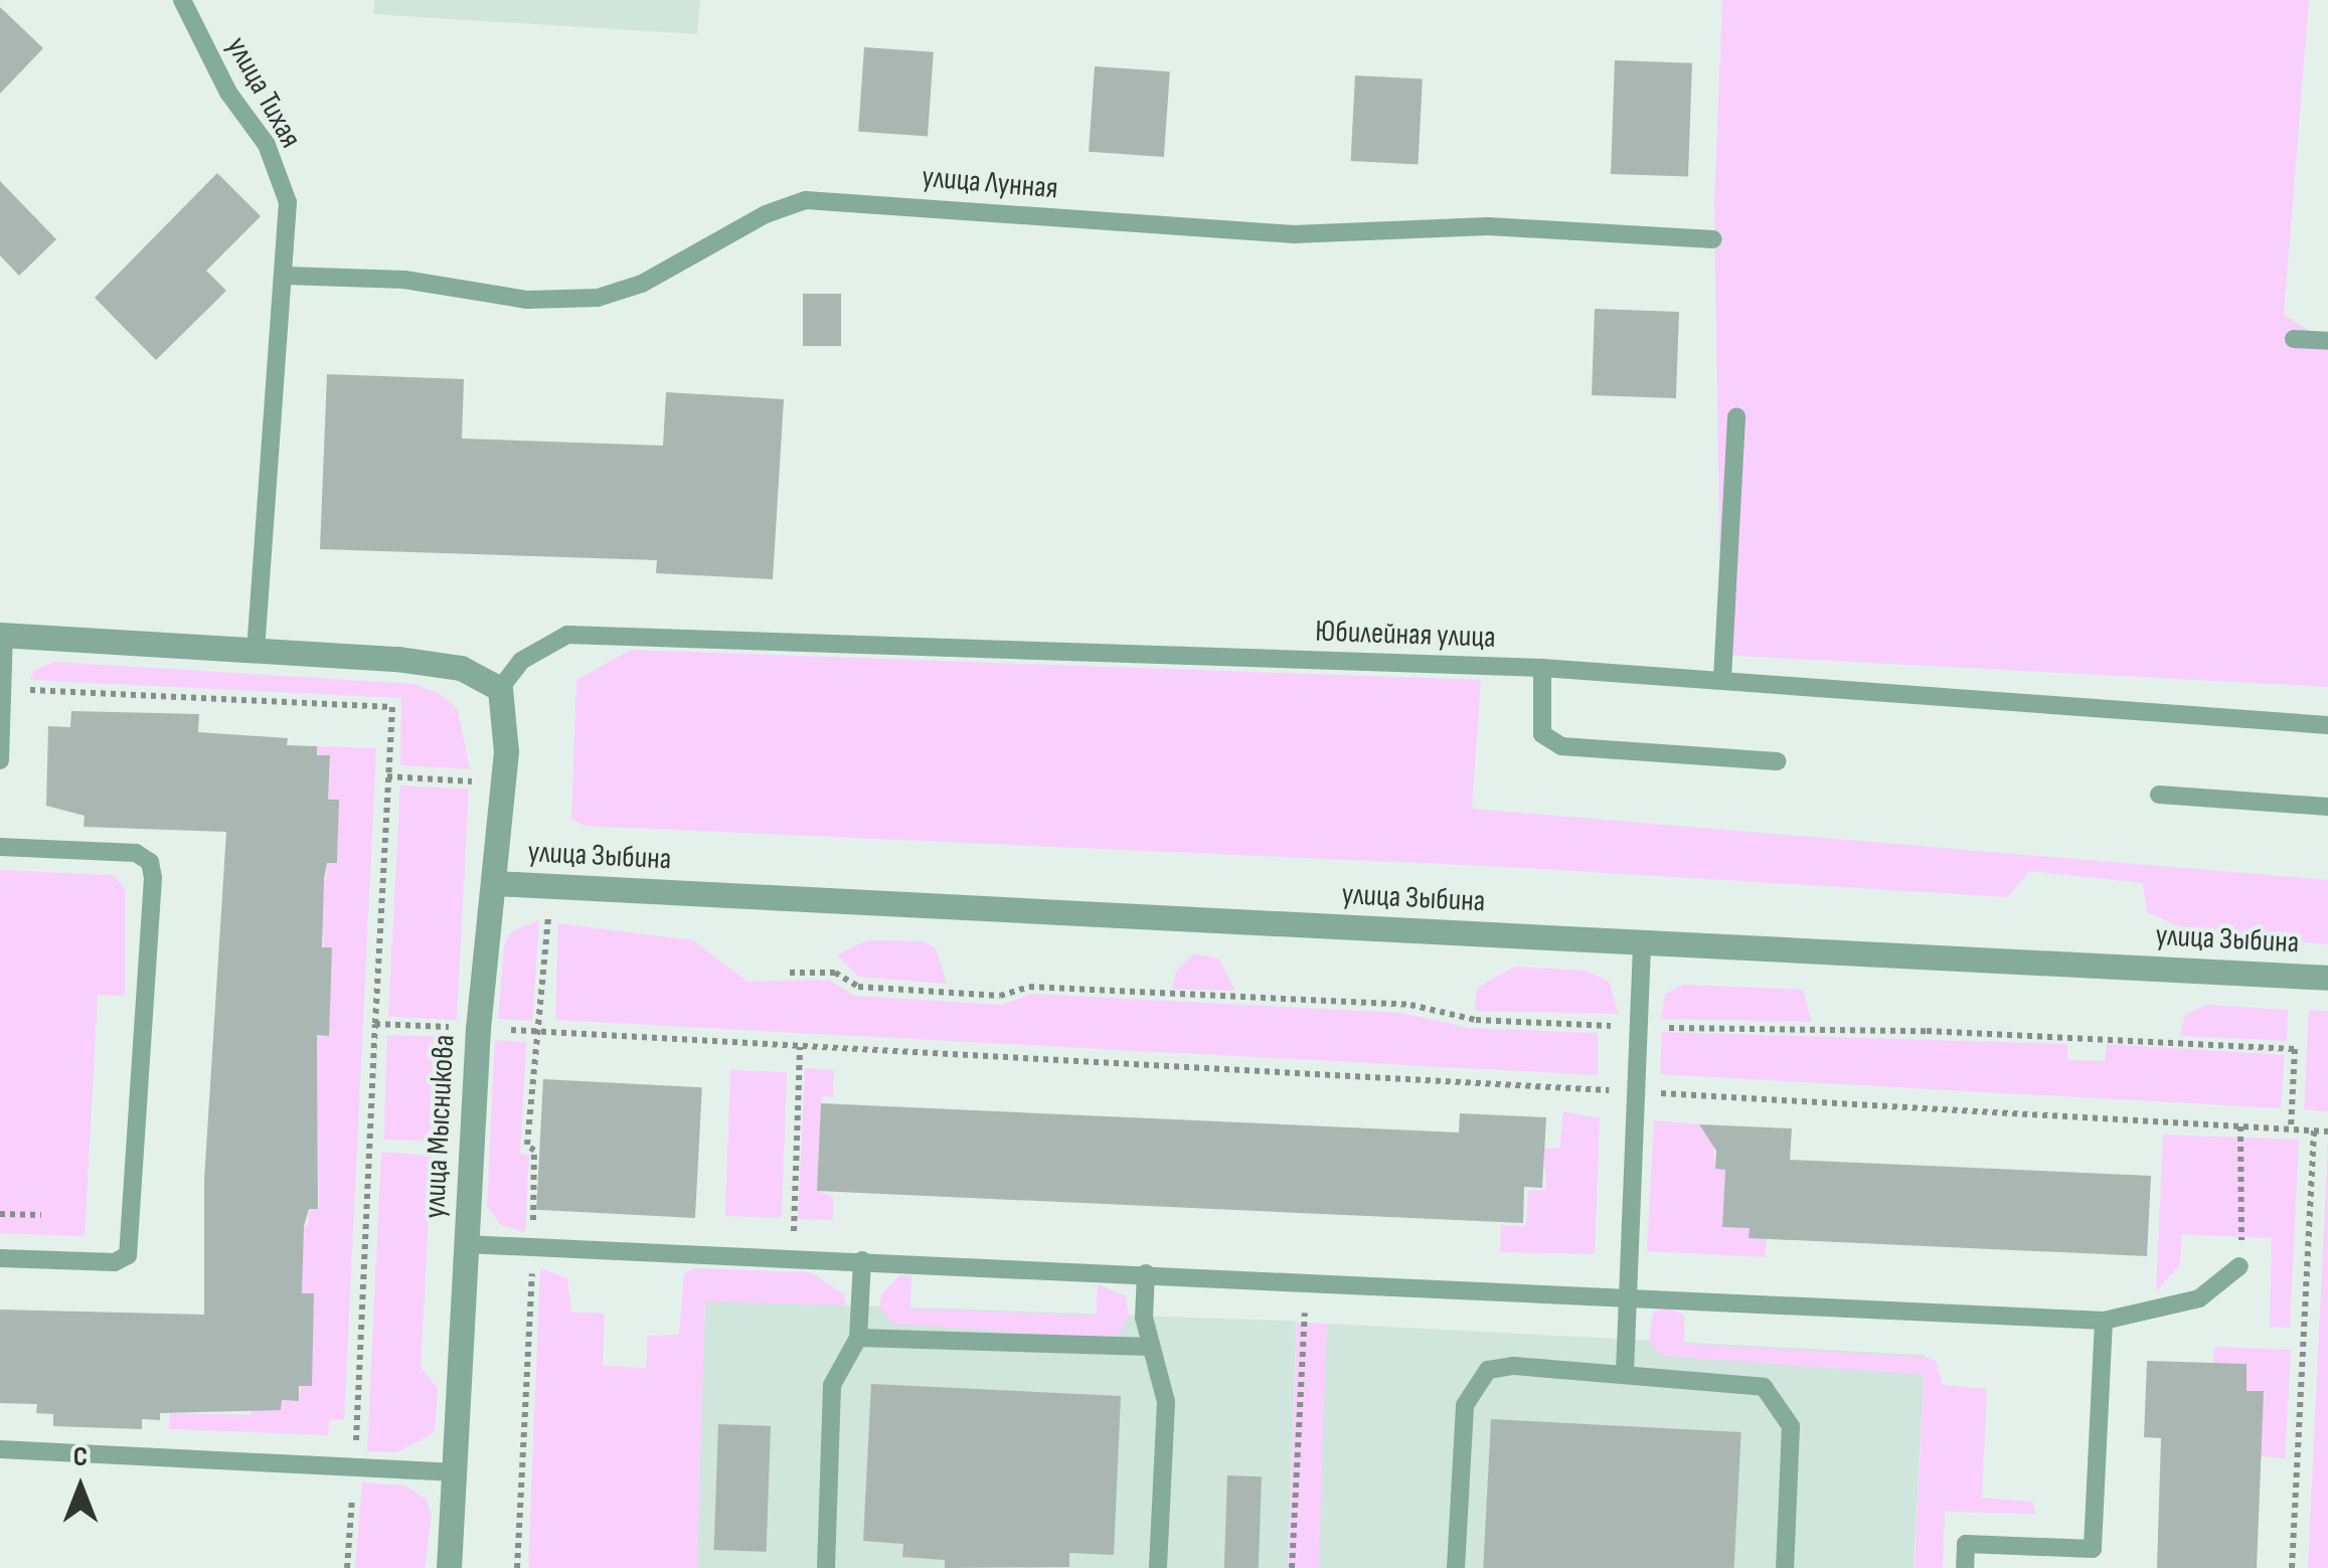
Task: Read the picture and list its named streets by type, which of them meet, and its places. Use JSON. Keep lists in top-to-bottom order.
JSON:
{
  "streets": {
    "street": ["улица Зыбина", "улица Мысникова"],
    "lane": ["улица Тихая", "улица Лунная", "Юбилейная улица"]
  },
  "crossings": [
    ["улица Тихая", "улица Лунная"],
    ["Юбилейная улица", "улица Мысникова"],
    ["улица Зыбина", "улица Мысникова"]
  ],
  "north": "top"
}
